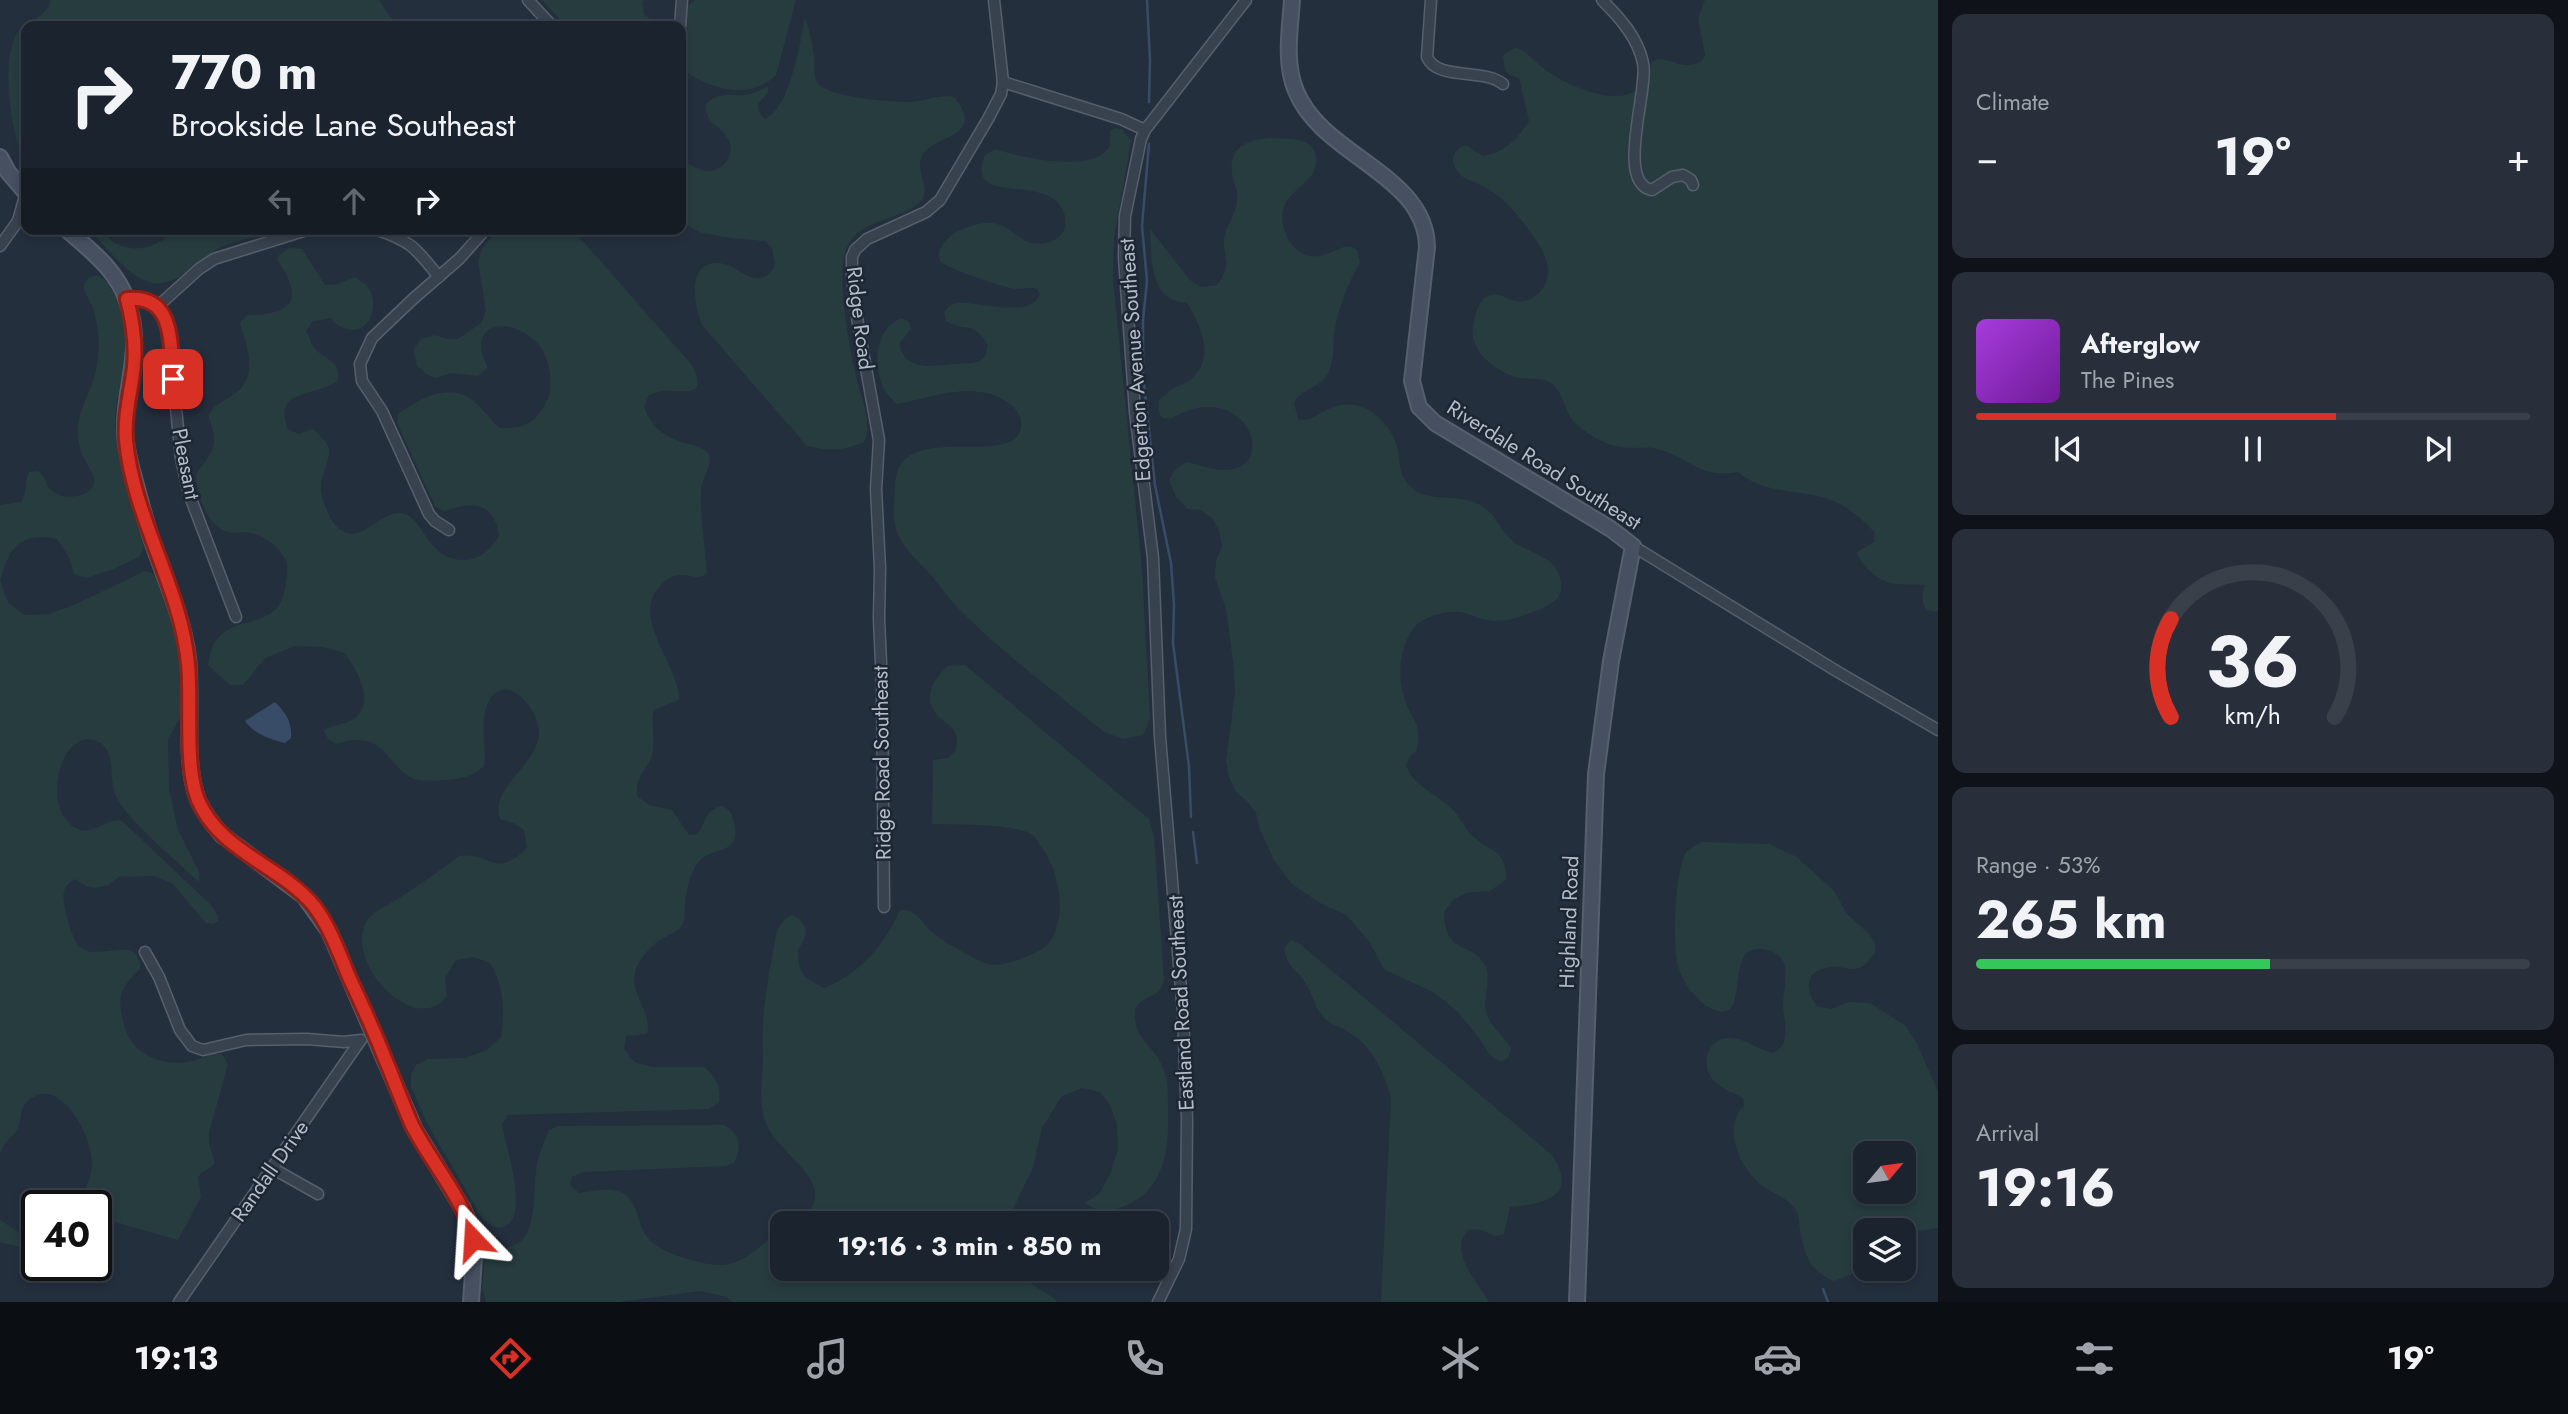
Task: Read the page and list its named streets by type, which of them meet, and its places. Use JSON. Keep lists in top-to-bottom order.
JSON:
{
  "streets": {
    "street": [
      "Ridge Road",
      "Edgerton Avenue Southeast",
      "Pleasant",
      "Riverdale Road Southeast",
      "Ridge Road Southeast",
      "Highland Road",
      "Eastland Road Southeast",
      "Randall Drive"
    ]
  },
  "crossings": [
    ["Ridge Road", "Ridge Road Southeast"],
    ["Edgerton Avenue Southeast", "Eastland Road Southeast"],
    ["Riverdale Road Southeast", "Highland Road"]
  ],
  "north": "top right",
  "page": {
    "tile": [
      "Climate",
      ["Range · 53%", "265 km"],
      ["Arrival", "19:16"]
    ],
    "turn": ["770 m", "Brookside Lane Southeast"],
    "heat": ["−", "19°", "+"],
    "song": ["Afterglow", "The Pines"],
    "limit": "40",
    "trip": "19:16 · 3 min · 850 m",
    "tabs": ["19:13", "19°"],
    "gauge": ["36", "km/h"]
  }
}
